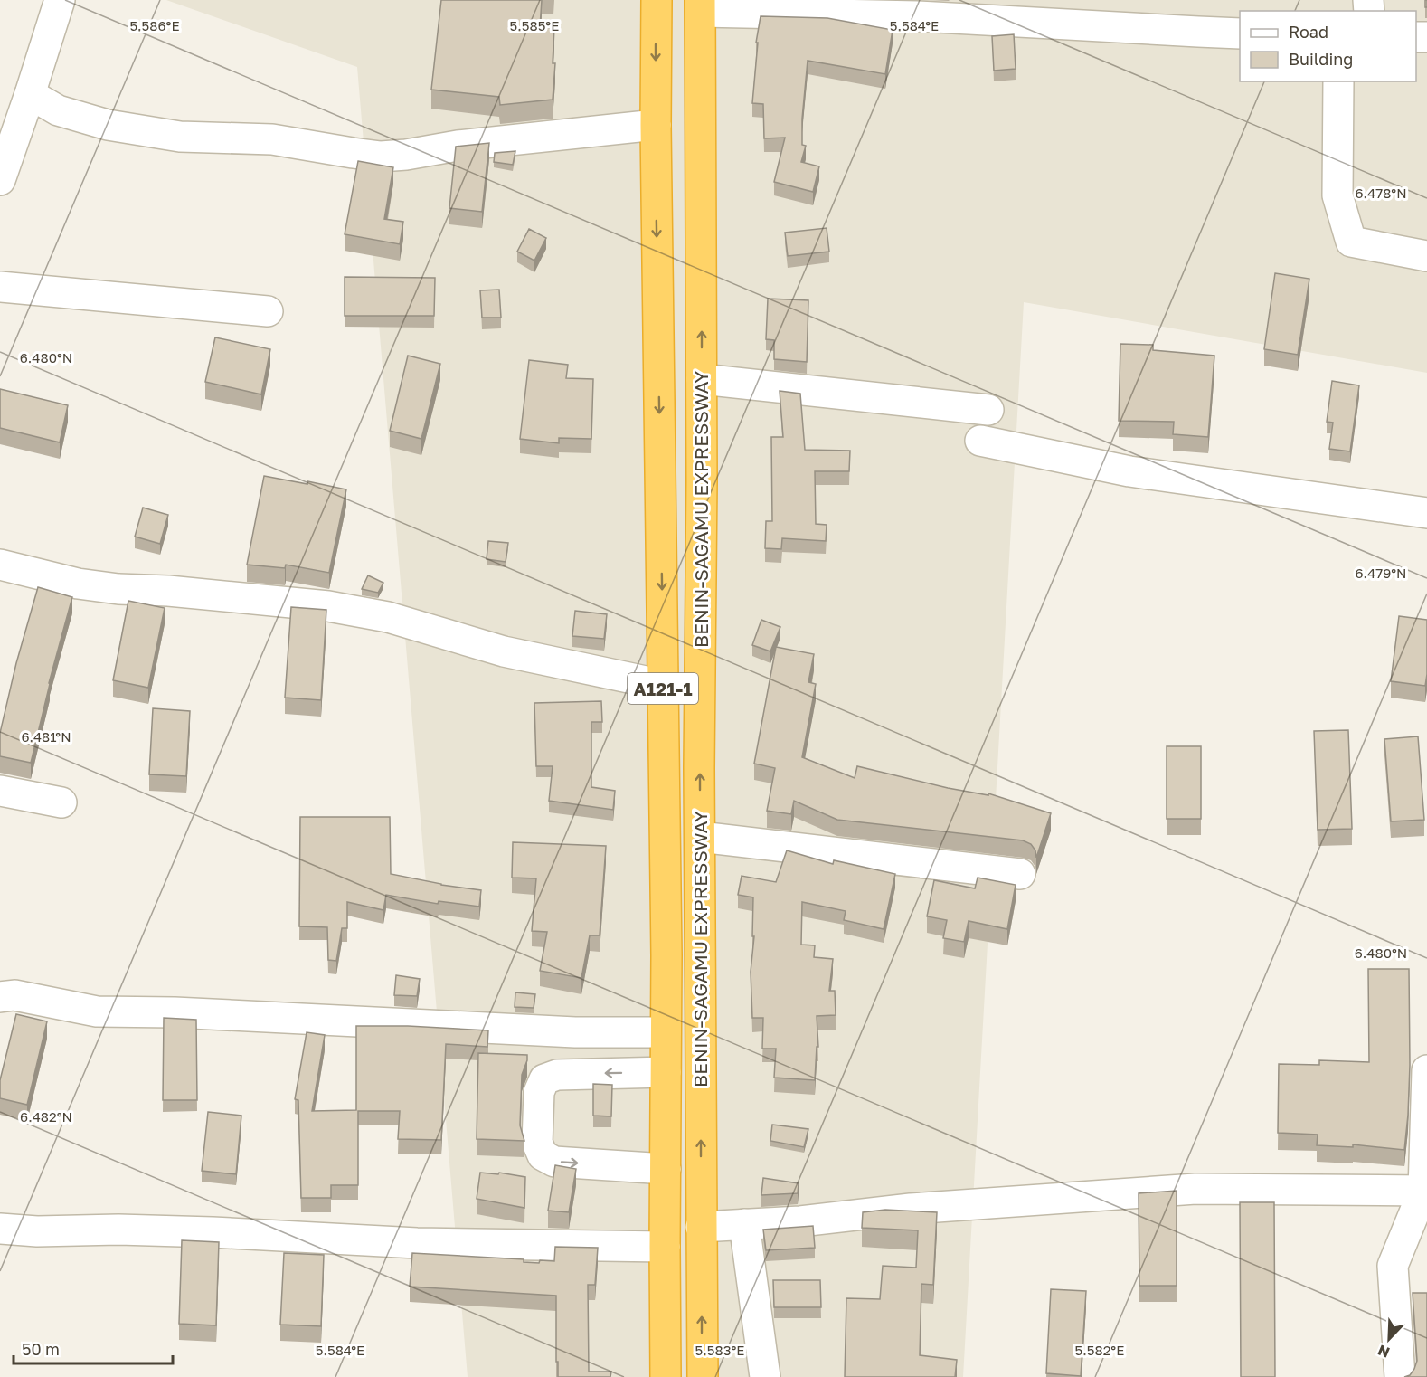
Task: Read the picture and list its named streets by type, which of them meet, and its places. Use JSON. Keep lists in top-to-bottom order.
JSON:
{
  "streets": {
    "highway": ["BENIN-SAGAMU EXPRESSWAY", "A121-1"]
  },
  "legend": ["Road", "Building"],
  "scale_bar": "50 m",
  "north": "bottom left",
  "coordinates": [
    "5.586°E",
    "5.585°E",
    "5.584°E",
    "6.478°N",
    "6.480°N",
    "6.479°N",
    "6.481°N",
    "6.482°N",
    "5.583°E",
    "5.582°E"
  ]
}
